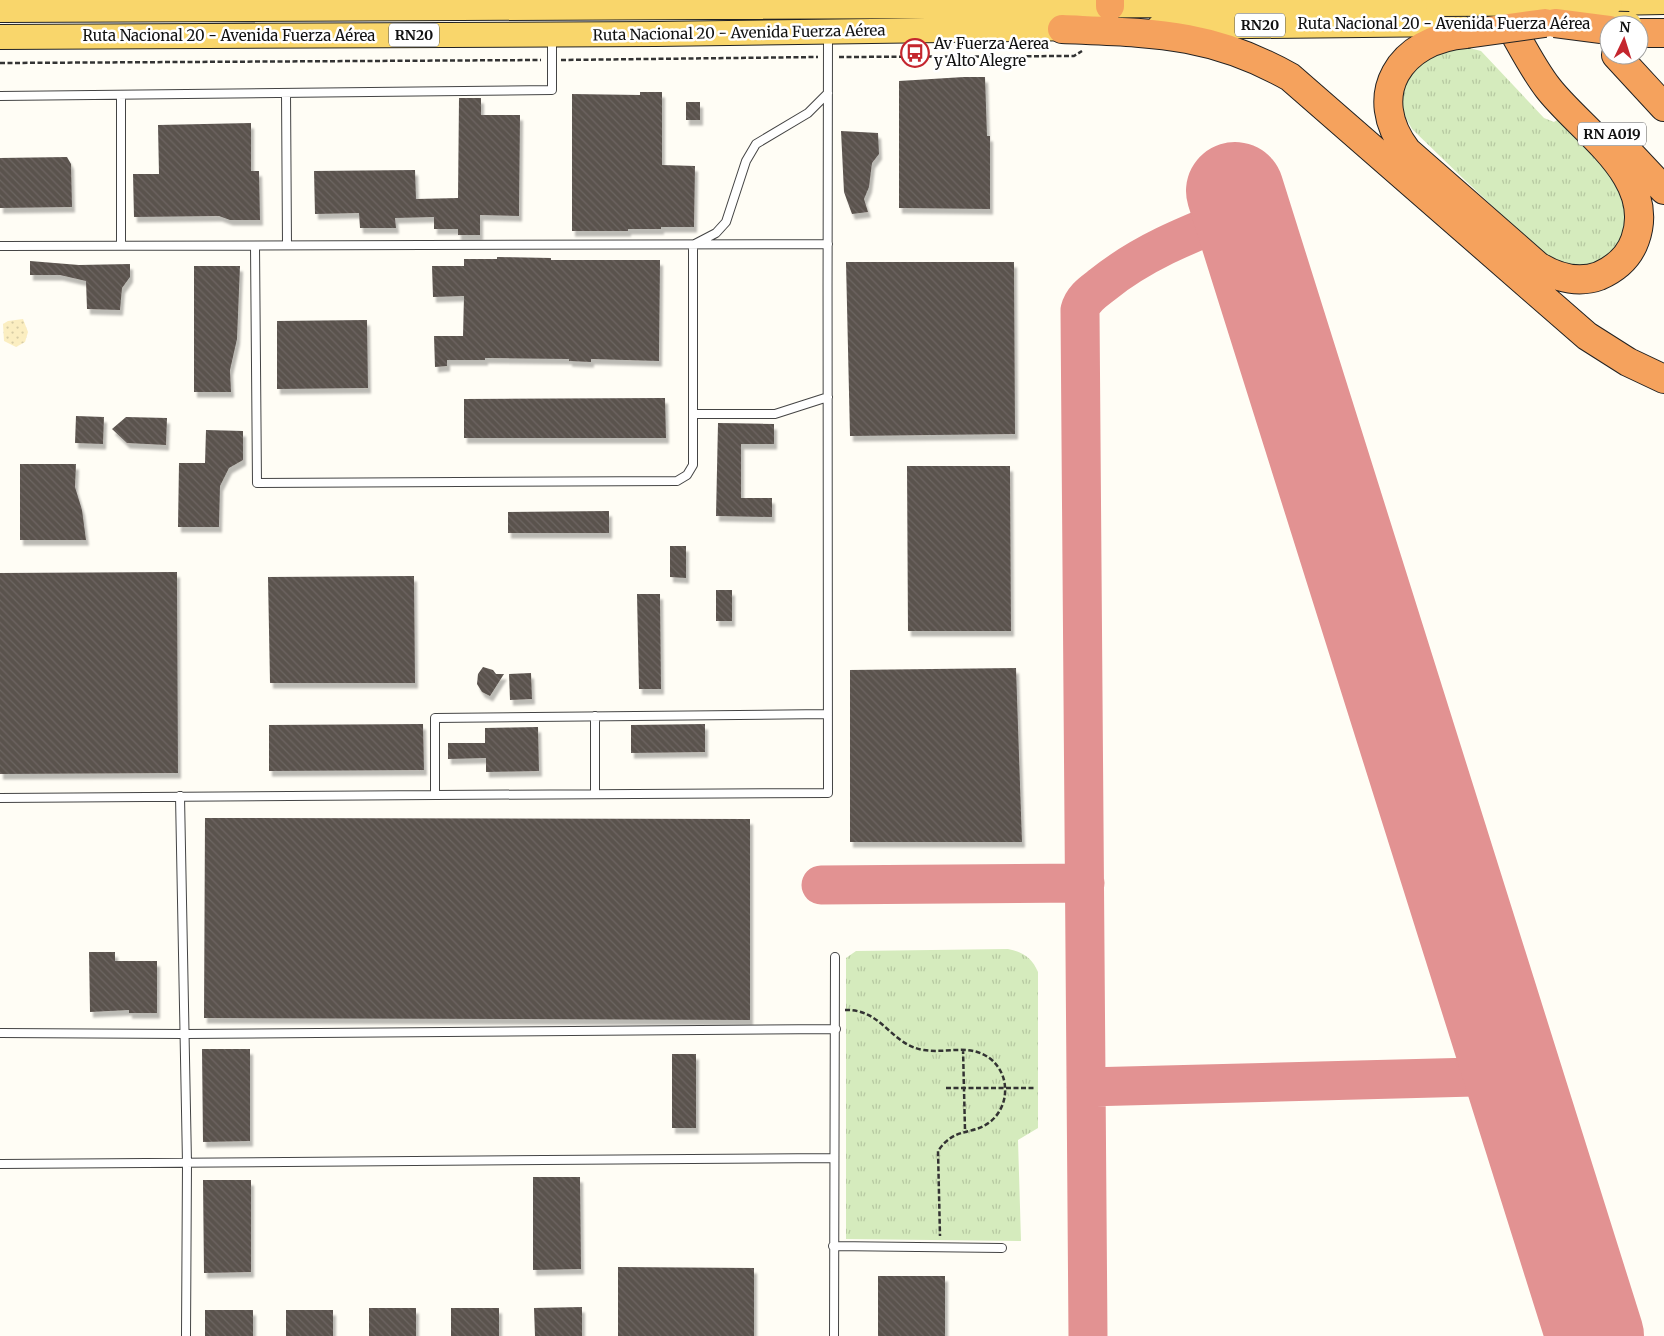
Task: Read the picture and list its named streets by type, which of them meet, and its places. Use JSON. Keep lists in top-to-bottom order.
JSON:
{
  "streets": {
    "highway": ["RN A019"],
    "main road": ["Ruta Nacional 20 - Avenida Fuerza Aérea", "RN20"]
  },
  "places": {
    "bus stop": ["Av Fuerza Aerea y Alto Alegre"]
  },
  "north": "top"
}
